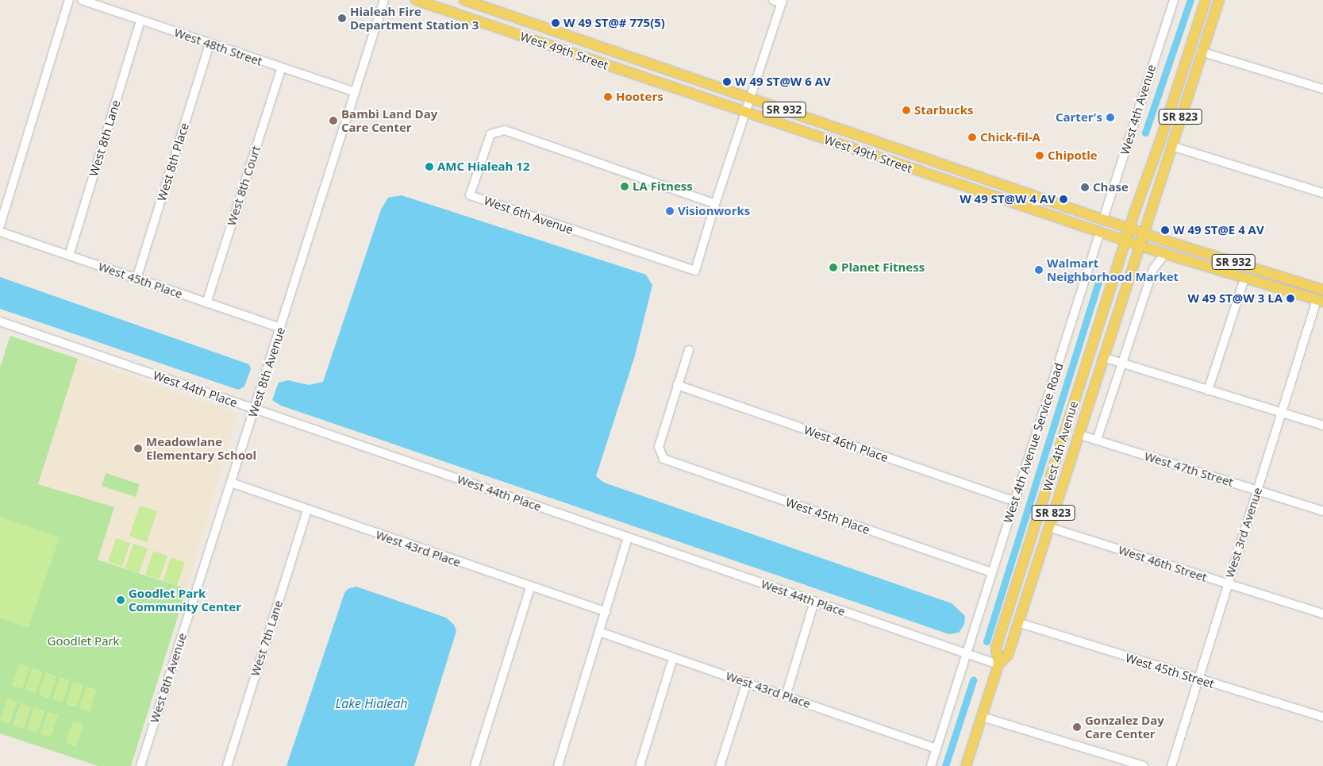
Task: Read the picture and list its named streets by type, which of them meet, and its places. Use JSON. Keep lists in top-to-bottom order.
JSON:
{
  "streets": {
    "main road": [
      "West 49th Street",
      "SR 932",
      "West 4th Avenue",
      "SR 823"
    ],
    "street": [
      "West 48th Street",
      "West 8th Lane",
      "West 8th Place",
      "West 8th Court",
      "West 6th Avenue",
      "West 45th Place",
      "West 8th Avenue",
      "West 44th Place",
      "West 4th Avenue Service Road",
      "West 46th Place",
      "West 47th Street",
      "West 3rd Avenue",
      "West 43rd Place",
      "West 46th Street",
      "West 7th Lane",
      "West 45th Street"
    ]
  },
  "crossings": [
    ["West 48th Street", "West 8th Lane"],
    ["West 48th Street", "West 8th Place"],
    ["West 48th Street", "West 8th Court"],
    ["West 48th Street", "West 8th Avenue"],
    ["West 49th Street", "West 4th Avenue"],
    ["West 49th Street", "SR 823"],
    ["West 49th Street", "West 6th Avenue"],
    ["West 49th Street", "West 4th Avenue Service Road"],
    ["West 49th Street", "West 3rd Avenue"],
    ["West 4th Avenue", "SR 823"],
    ["West 4th Avenue", "West 44th Place"],
    ["West 4th Avenue", "West 47th Street"],
    ["West 4th Avenue", "West 46th Street"],
    ["West 4th Avenue", "West 45th Street"],
    ["West 8th Lane", "West 45th Place"],
    ["West 8th Place", "West 45th Place"],
    ["West 8th Court", "West 45th Place"],
    ["West 45th Place", "West 8th Avenue"],
    ["West 45th Place", "West 4th Avenue Service Road"],
    ["West 45th Place", "West 46th Place"],
    ["West 8th Avenue", "West 44th Place"],
    ["West 8th Avenue", "West 43rd Place"],
    ["West 44th Place", "West 4th Avenue Service Road"],
    ["West 4th Avenue Service Road", "West 46th Place"],
    ["West 47th Street", "West 3rd Avenue"],
    ["West 3rd Avenue", "West 46th Street"],
    ["West 3rd Avenue", "West 45th Street"],
    ["West 43rd Place", "West 7th Lane"]
  ],
  "water": ["Lake Hialeah"],
  "parks": ["Goodlet Park"],
  "places": [
    "Hialeah Fire Department Station 3",
    "W 49 ST@# 775(5)",
    "W 49 ST@W 6 AV",
    "Hooters",
    "Starbucks",
    "Carter's",
    "Bambi Land Day Care Center",
    "Chick-fil-A",
    "Chipotle",
    "AMC Hialeah 12",
    "LA Fitness",
    "Chase",
    "W 49 ST@W 4 AV",
    "Visionworks",
    "W 49 ST@E 4 AV",
    "Planet Fitness",
    "Walmart Neighborhood Market",
    "W 49 ST@W 3 LA",
    "Meadowlane Elementary School",
    "Goodlet Park Community Center",
    "Gonzalez Day Care Center"
  ]
}
